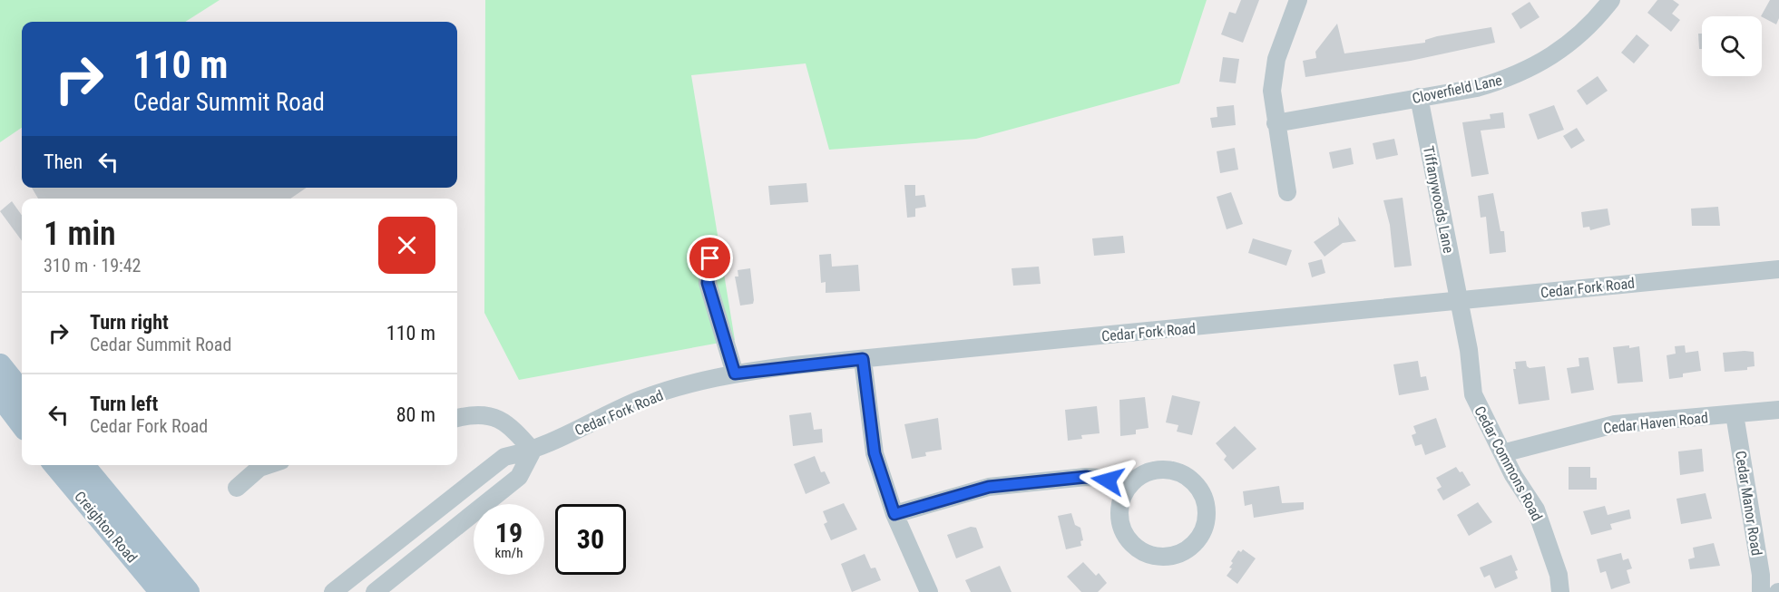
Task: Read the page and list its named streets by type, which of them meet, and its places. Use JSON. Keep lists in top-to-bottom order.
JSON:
{
  "streets": {
    "main road": ["Creighton Road"],
    "street": [
      "Cloverfield Lane",
      "Tiffanywoods Lane",
      "Cedar Fork Road",
      "Cedar Haven Road",
      "Cedar Commons Road",
      "Cedar Manor Road"
    ]
  },
  "crossings": [
    ["Cloverfield Lane", "Tiffanywoods Lane"],
    ["Tiffanywoods Lane", "Cedar Fork Road"],
    ["Tiffanywoods Lane", "Cedar Commons Road"],
    ["Cedar Fork Road", "Cedar Commons Road"],
    ["Cedar Haven Road", "Cedar Commons Road"],
    ["Cedar Haven Road", "Cedar Manor Road"]
  ],
  "page": {
    "turn": ["110 m", "Cedar Summit Road"],
    "then": "Then",
    "heading": ["1 min", "310 m · 19:42"],
    "list": [
      {
        "name": "Turn right",
        "note": "Cedar Summit Road",
        "value": "110 m"
      },
      {
        "name": "Turn left",
        "note": "Cedar Fork Road",
        "value": "80 m"
      }
    ],
    "speed": "19 km/h",
    "limit": "30"
  }
}
